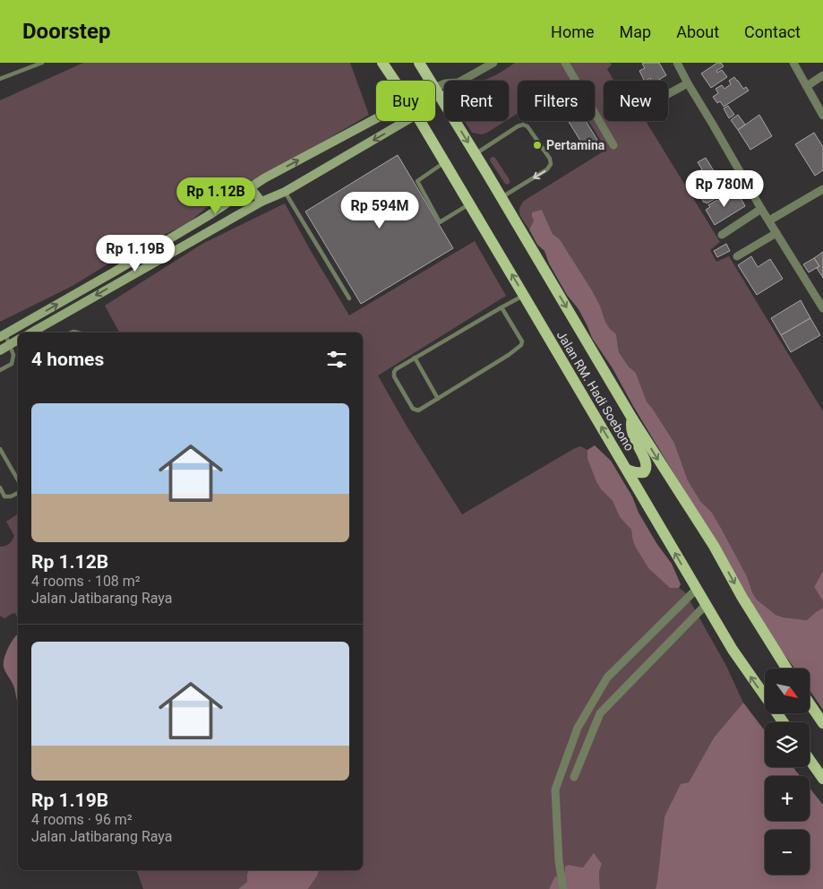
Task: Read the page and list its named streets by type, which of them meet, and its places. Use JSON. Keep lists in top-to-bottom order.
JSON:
{
  "streets": {
    "main road": ["Jalan RM. Hadi Soebono"]
  },
  "places": ["Pertamina"],
  "north": "bottom right",
  "page": {
    "header": "Doorstep",
    "nav": [
      "Home",
      "Map",
      "About",
      "Contact"
    ],
    "chip": [
      "Buy",
      "Rent",
      "Filters",
      "New"
    ],
    "price": [
      "Rp 780M",
      "Rp 1.12B",
      "Rp 594M",
      "Rp 1.19B"
    ],
    "heading": "4 homes",
    "list": [
      {
        "name": "Rp 1.12B",
        "note": "4 rooms · 108 m² · Jalan Jatibarang Raya"
      },
      {
        "name": "Rp 1.19B",
        "note": "4 rooms · 96 m² · Jalan Jatibarang Raya"
      }
    ],
    "map_buttons": ["+", "−"]
  }
}
